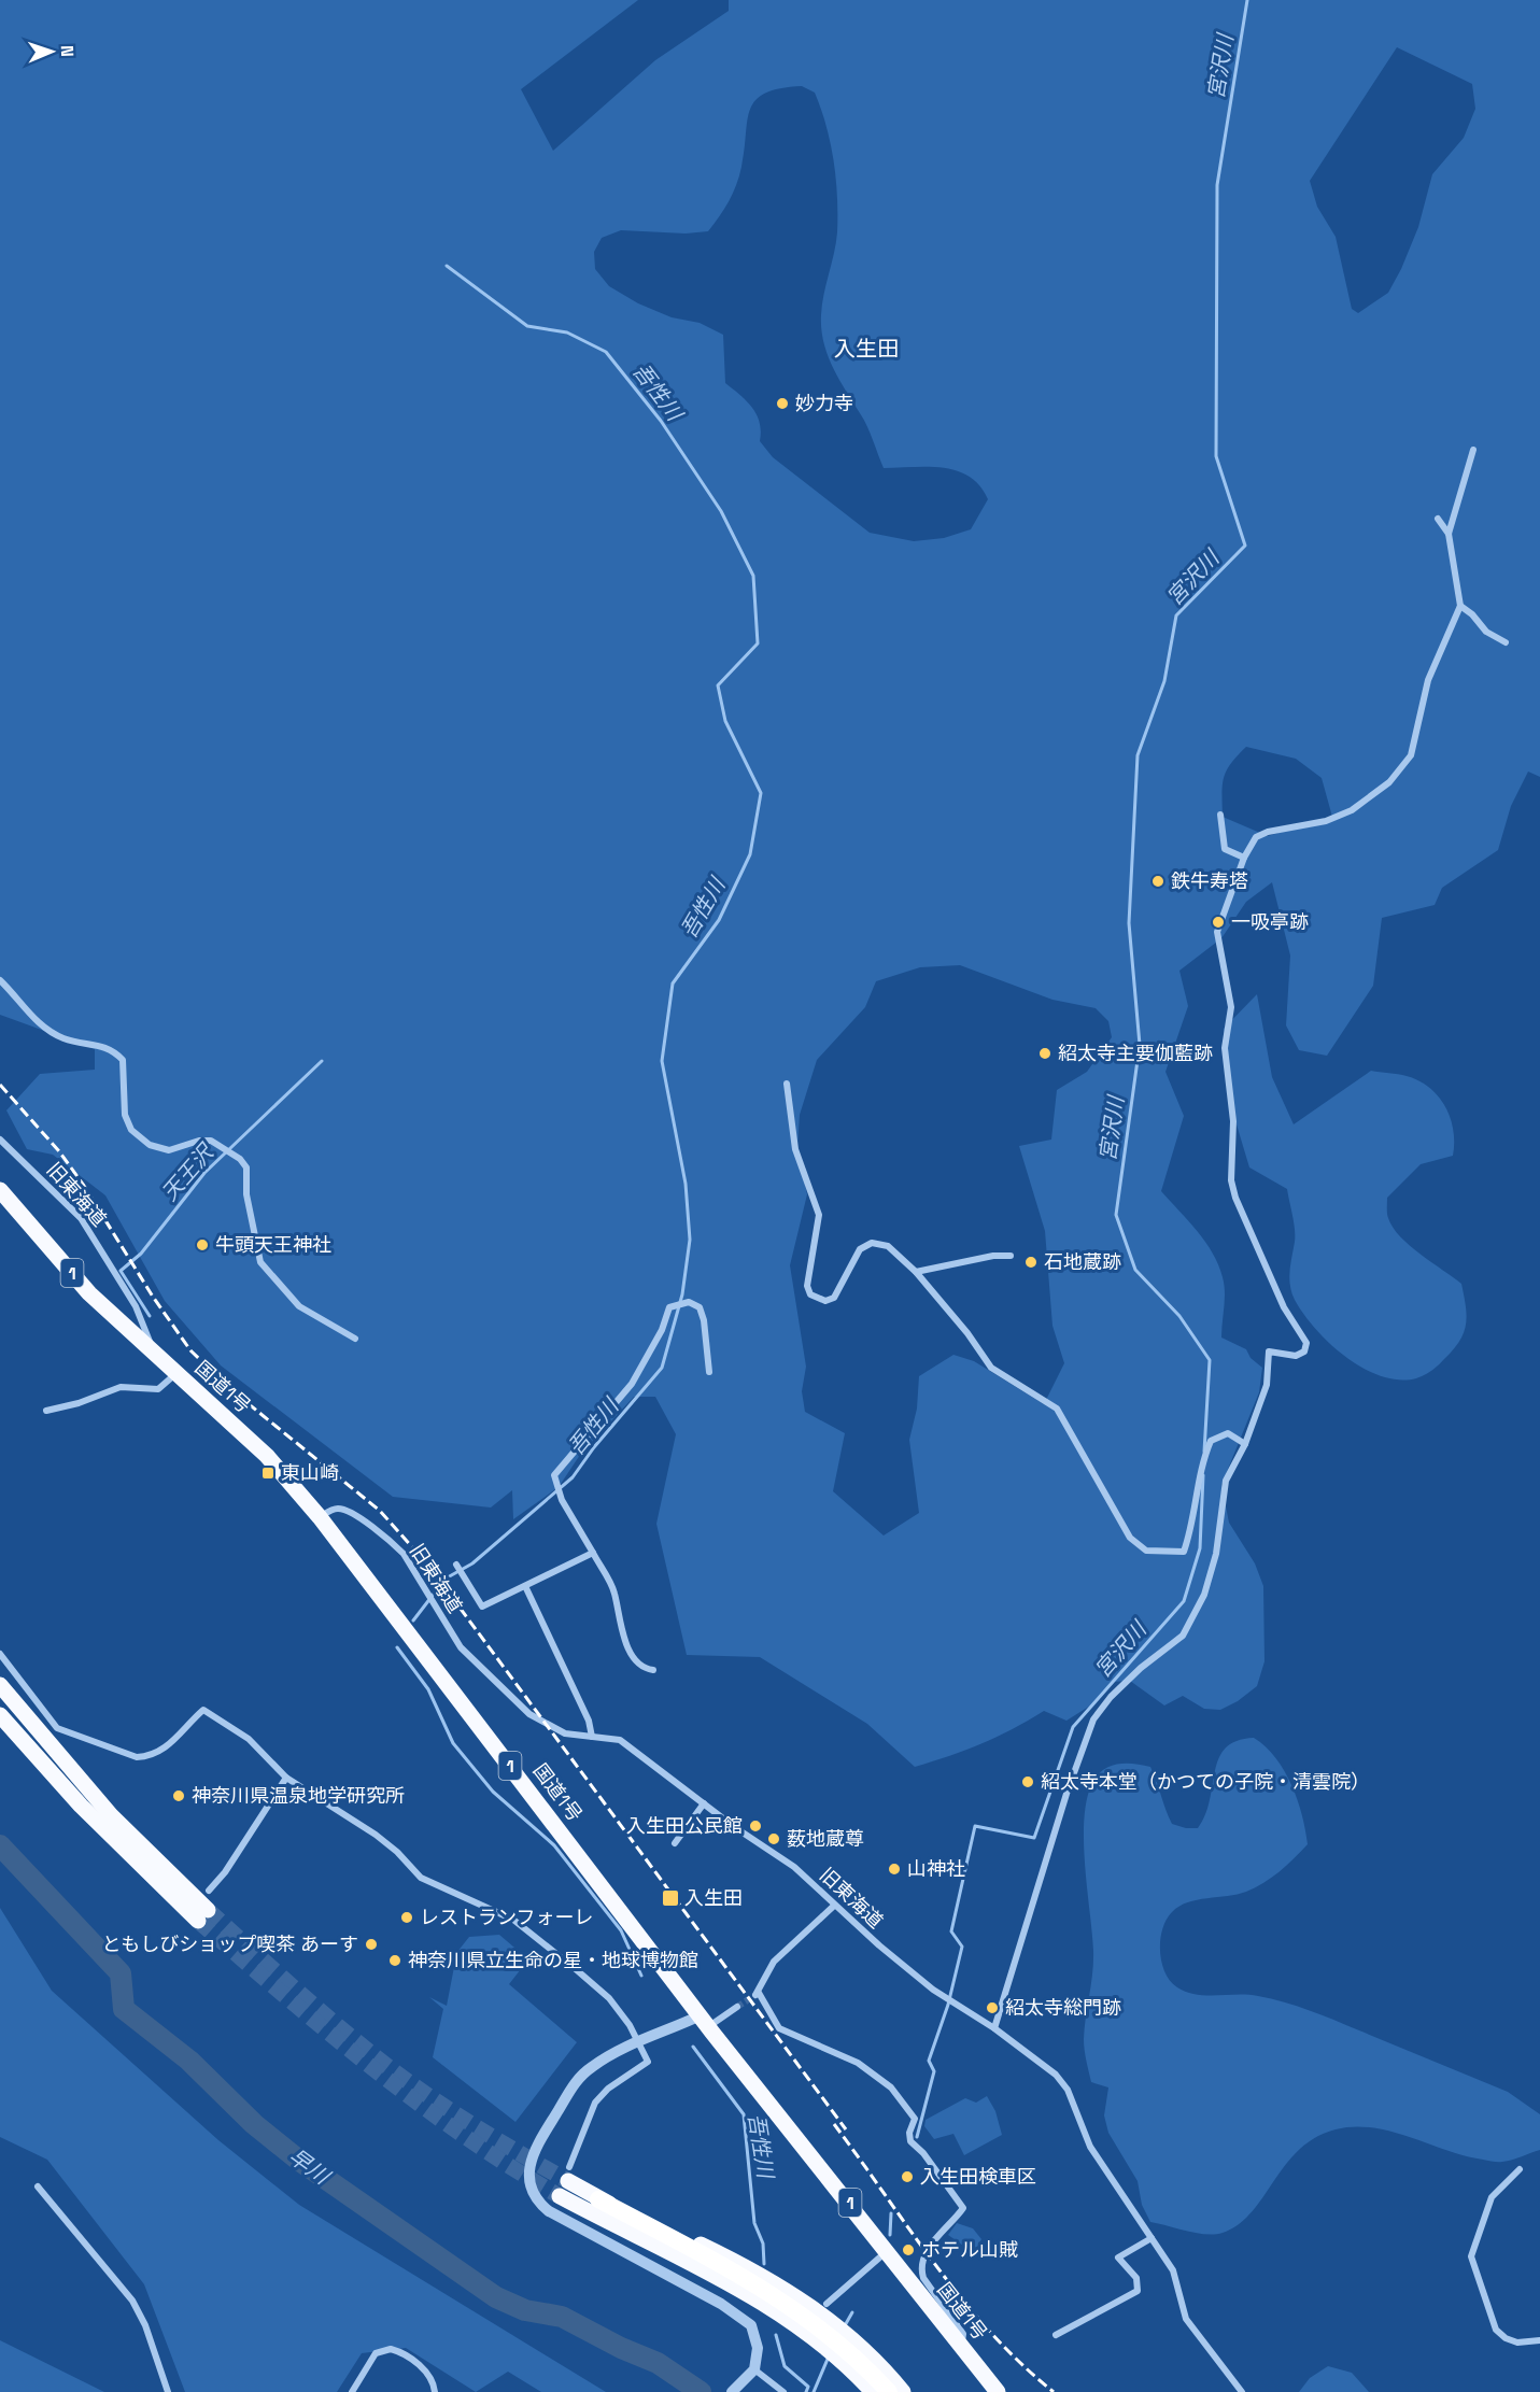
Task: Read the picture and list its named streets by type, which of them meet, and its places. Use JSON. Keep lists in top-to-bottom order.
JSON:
{
  "streets": {
    "highway": ["1", "国道1号"],
    "street": ["旧東海道"]
  },
  "crossings": [
    ["旧東海道", "国道1号"]
  ],
  "districts": ["入生田"],
  "water": [
    "宮沢川",
    "吾性川",
    "天王沢",
    "早川"
  ],
  "places": {
    "other": [
      "妙力寺",
      "鉄牛寿塔",
      "一吸亭跡",
      "紹太寺主要伽藍跡",
      "牛頭天王神社",
      "石地蔵跡",
      "紹太寺本堂（かつての子院・清雲院）",
      "神奈川県温泉地学研究所",
      "入生田公民館",
      "薮地蔵尊",
      "山神社",
      "レストランフォーレ",
      "ともしびショップ喫茶 あーす",
      "神奈川県立生命の星・地球博物館",
      "紹太寺総門跡",
      "入生田検車区",
      "ホテル山賊"
    ],
    "transit": ["東山崎", "入生田"]
  },
  "north": "right"
}
